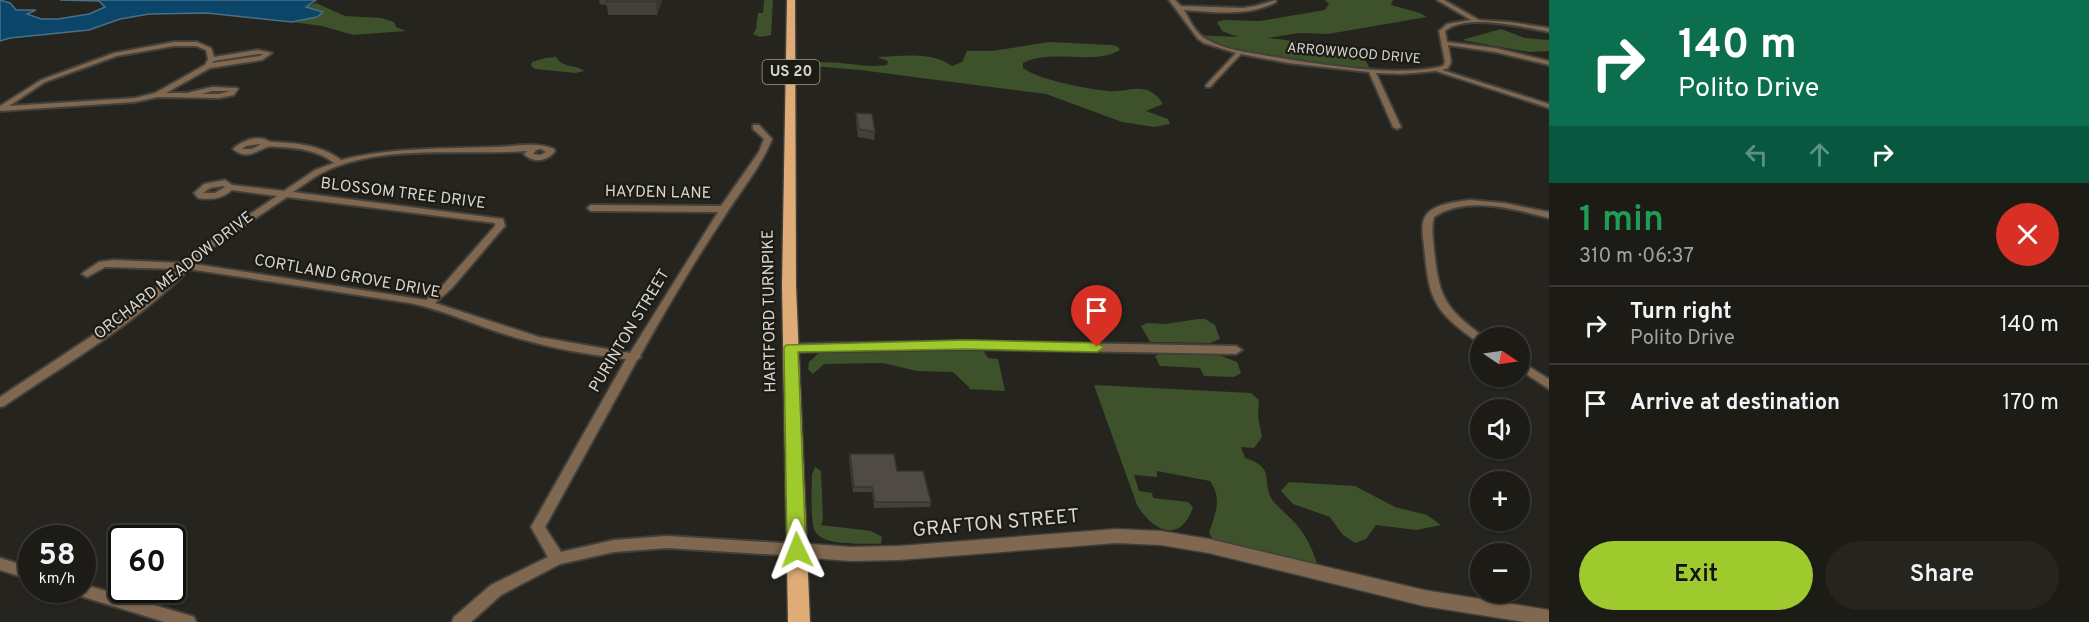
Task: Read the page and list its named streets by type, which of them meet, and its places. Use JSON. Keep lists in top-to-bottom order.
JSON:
{
  "streets": {
    "main road": ["US 20", "HARTFORD TURNPIKE"],
    "street": [
      "ARROWWOOD DRIVE",
      "HAYDEN LANE",
      "BLOSSOM TREE DRIVE",
      "ORCHARD MEADOW DRIVE",
      "CORTLAND GROVE DRIVE",
      "PURINTON STREET",
      "GRAFTON STREET"
    ]
  },
  "crossings": [
    ["HAYDEN LANE", "PURINTON STREET"],
    ["BLOSSOM TREE DRIVE", "ORCHARD MEADOW DRIVE"],
    ["BLOSSOM TREE DRIVE", "CORTLAND GROVE DRIVE"],
    ["ORCHARD MEADOW DRIVE", "CORTLAND GROVE DRIVE"],
    ["CORTLAND GROVE DRIVE", "PURINTON STREET"],
    ["HARTFORD TURNPIKE", "GRAFTON STREET"],
    ["PURINTON STREET", "GRAFTON STREET"]
  ],
  "north": "right",
  "page": {
    "turn": ["140 m", "Polito Drive"],
    "heading": ["1 min", "310 m · 06:37"],
    "list": [
      {
        "name": "Turn right",
        "note": "Polito Drive",
        "value": "140 m"
      },
      {
        "name": "Arrive at destination",
        "value": "170 m"
      }
    ],
    "map_buttons": ["+", "−"],
    "speed": "58 km/h",
    "limit": "60",
    "buttons": ["Exit", "Share"]
  }
}
